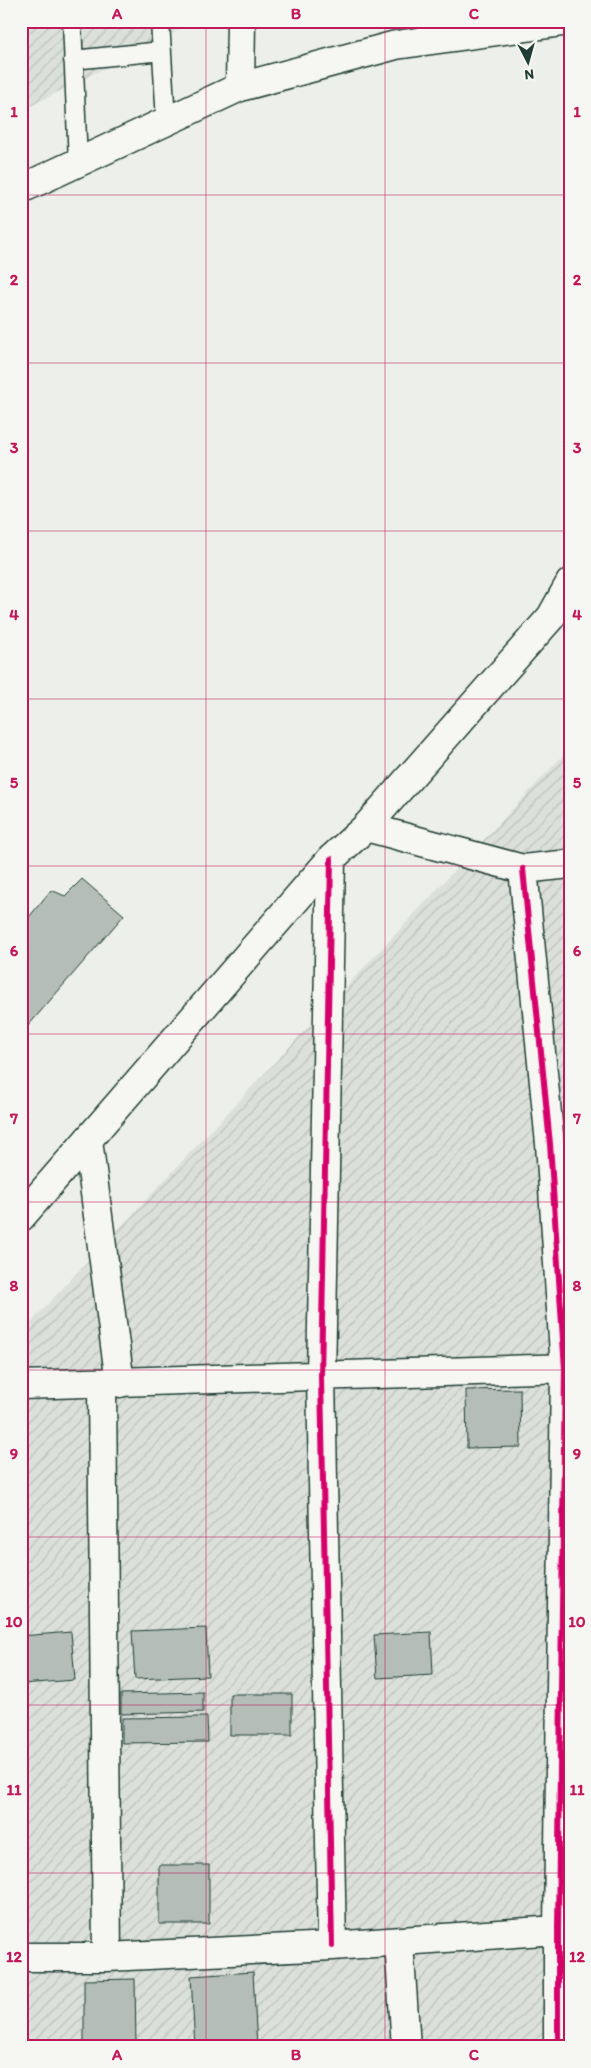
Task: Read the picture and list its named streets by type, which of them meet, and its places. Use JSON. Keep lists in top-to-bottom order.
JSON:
{
  "north": "bottom",
  "grid": {
    "columns": ["A", "B", "C"],
    "rows": [
      "1",
      "2",
      "3",
      "4",
      "5",
      "6",
      "7",
      "8",
      "9",
      "10",
      "11",
      "12"
    ]
  }
}
